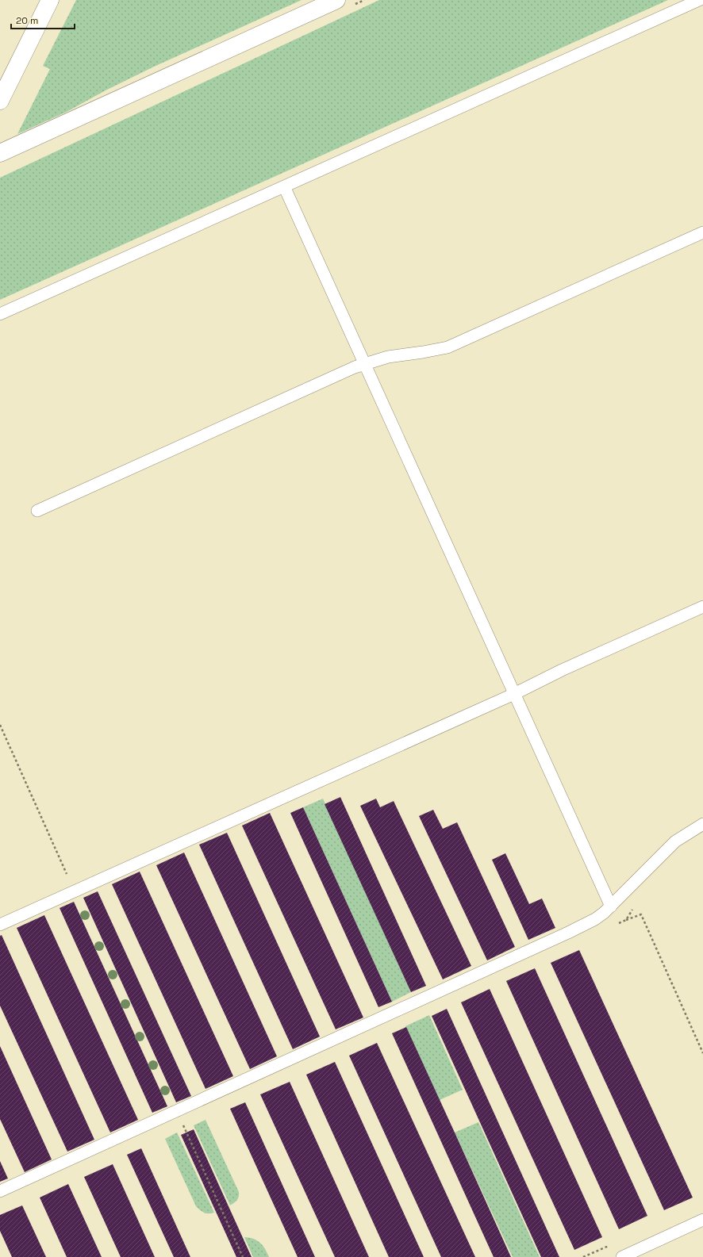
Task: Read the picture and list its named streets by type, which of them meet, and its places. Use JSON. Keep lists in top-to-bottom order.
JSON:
{
  "scale_bar": "20 m"
}
